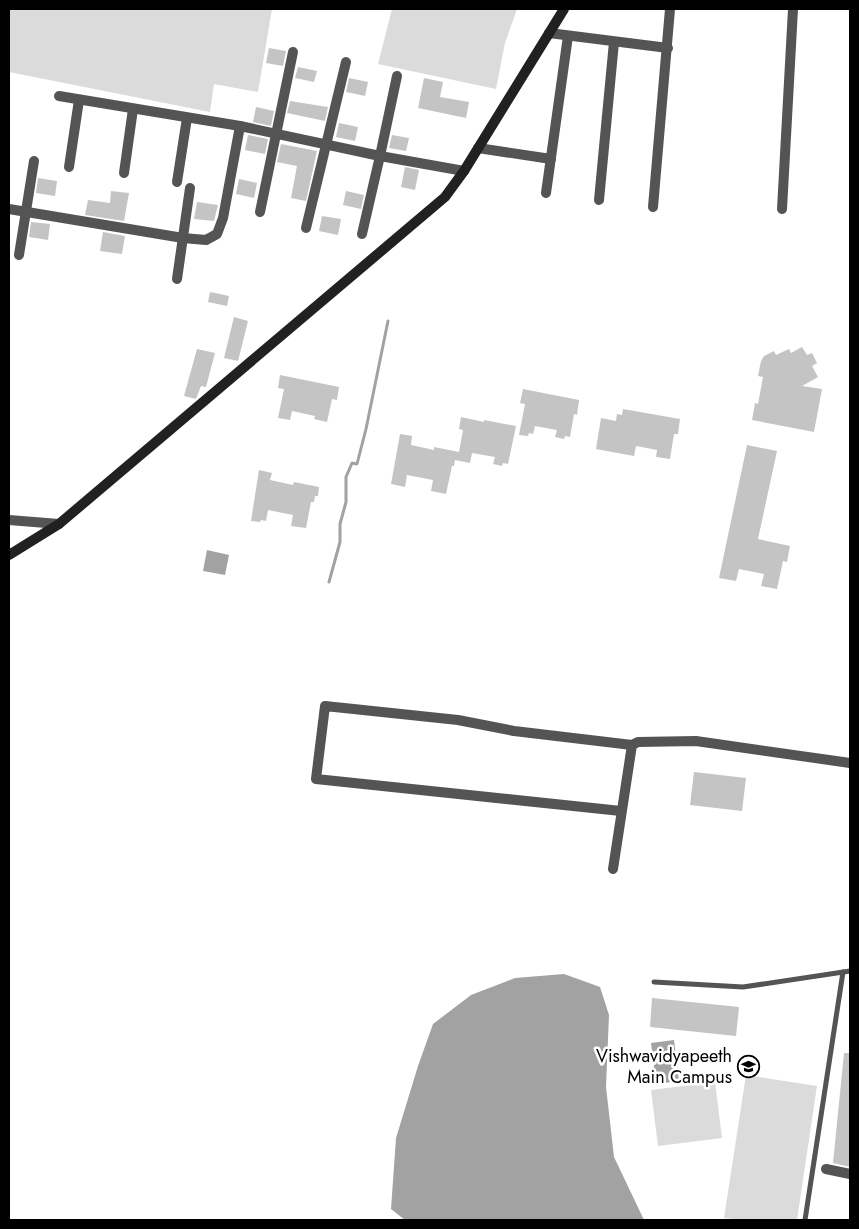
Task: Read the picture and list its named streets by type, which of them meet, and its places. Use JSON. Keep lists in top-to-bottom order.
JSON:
{
  "places": {
    "school or university": ["Vishwavidyapeeth Main Campus"]
  }
}
